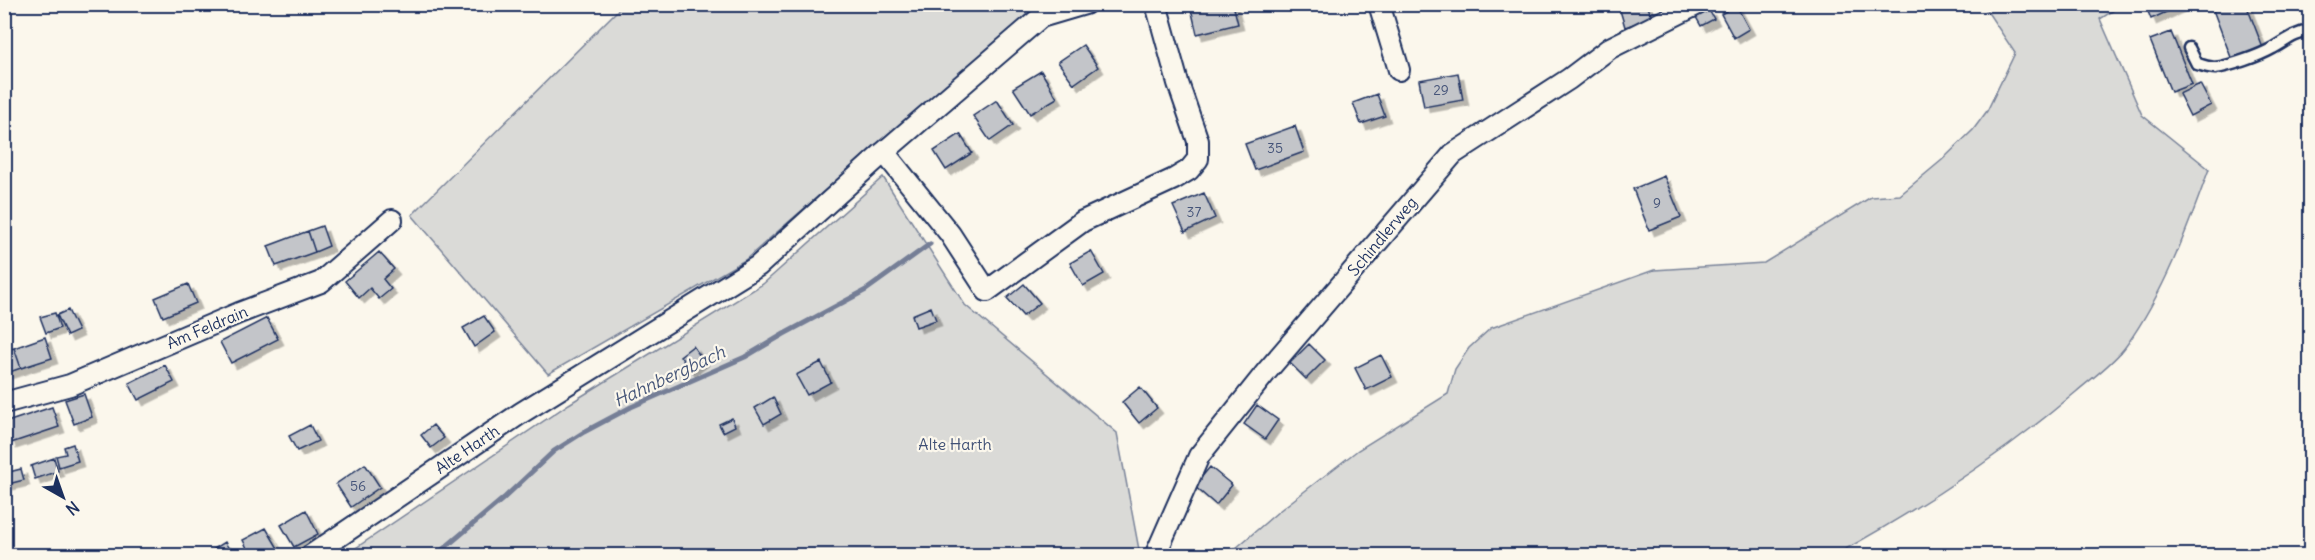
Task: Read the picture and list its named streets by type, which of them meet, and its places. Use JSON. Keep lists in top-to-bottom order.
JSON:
{
  "streets": {
    "street": ["Schindlerweg", "Am Feldrain", "Alte Harth"]
  },
  "water": ["Hahnbergbach"],
  "parks": ["Alte Harth"],
  "house_numbers": [
    "29",
    "35",
    "9",
    "37",
    "56"
  ],
  "north": "bottom right"
}
